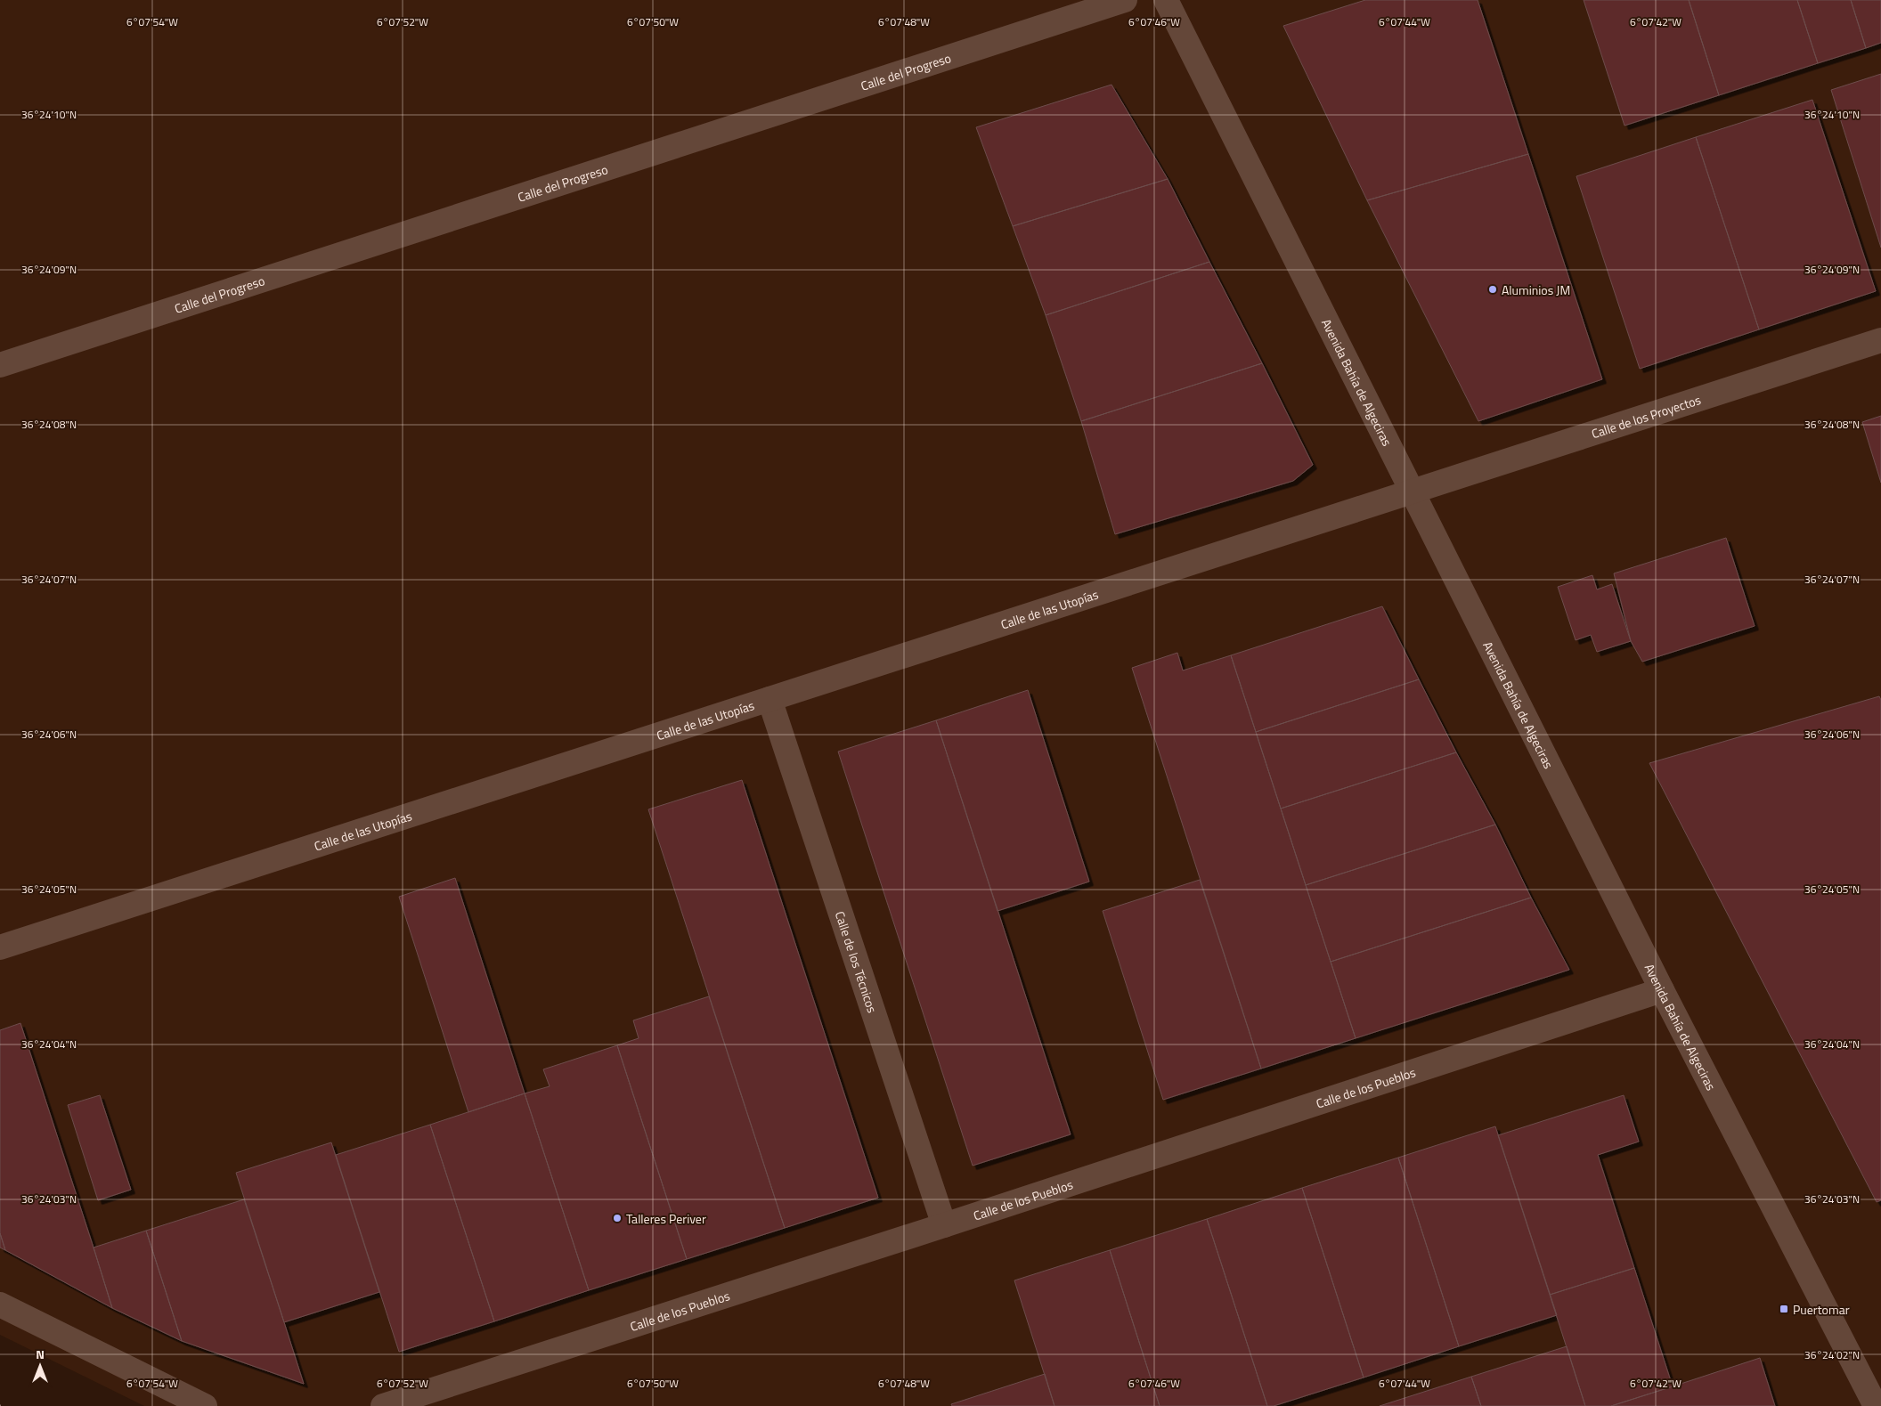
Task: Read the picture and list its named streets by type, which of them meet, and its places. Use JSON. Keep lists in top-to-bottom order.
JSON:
{
  "streets": {
    "street": [
      "Calle del Progreso",
      "Avenida Bahía de Algeciras",
      "Calle de los Proyectos",
      "Calle de las Utopías",
      "Calle de los Técnicos",
      "Calle de los Pueblos"
    ]
  },
  "crossings": [
    ["Avenida Bahía de Algeciras", "Calle de los Proyectos"],
    ["Avenida Bahía de Algeciras", "Calle de las Utopías"],
    ["Avenida Bahía de Algeciras", "Calle de los Pueblos"],
    ["Calle de los Proyectos", "Calle de las Utopías"],
    ["Calle de las Utopías", "Calle de los Técnicos"],
    ["Calle de los Técnicos", "Calle de los Pueblos"]
  ],
  "places": {
    "other": ["Aluminios JM", "Talleres Periver"],
    "transit": ["Puertomar"]
  },
  "north": "top",
  "coordinates": [
    "6°07'54\"W",
    "6°07'52\"W",
    "6°07'50\"W",
    "6°07'48\"W",
    "6°07'46\"W",
    "6°07'44\"W",
    "6°07'42\"W",
    "36°24'10\"N",
    "36°24'09\"N",
    "36°24'08\"N",
    "36°24'07\"N",
    "36°24'06\"N",
    "36°24'05\"N",
    "36°24'04\"N",
    "36°24'03\"N",
    "36°24'02\"N"
  ]
}
